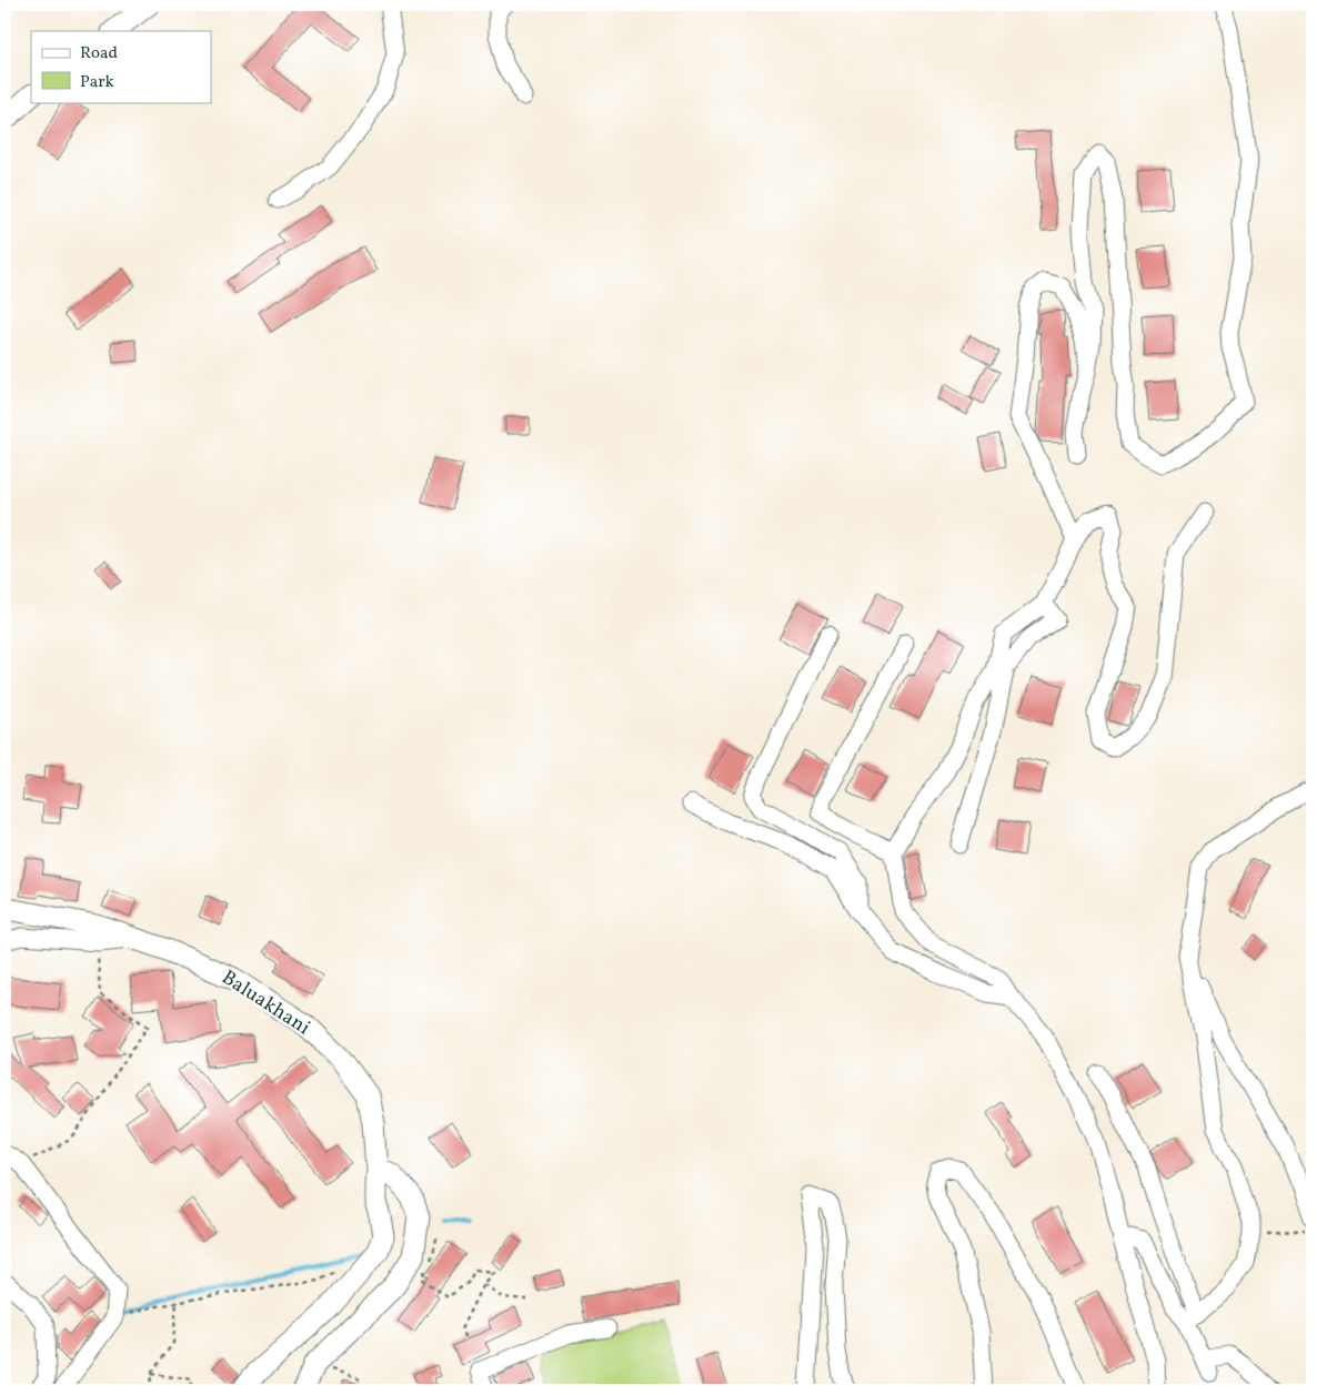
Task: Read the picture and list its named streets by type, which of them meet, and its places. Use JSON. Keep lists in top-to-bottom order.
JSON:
{
  "streets": {
    "main road": ["Baluakhani"]
  },
  "legend": ["Road", "Park"]
}
